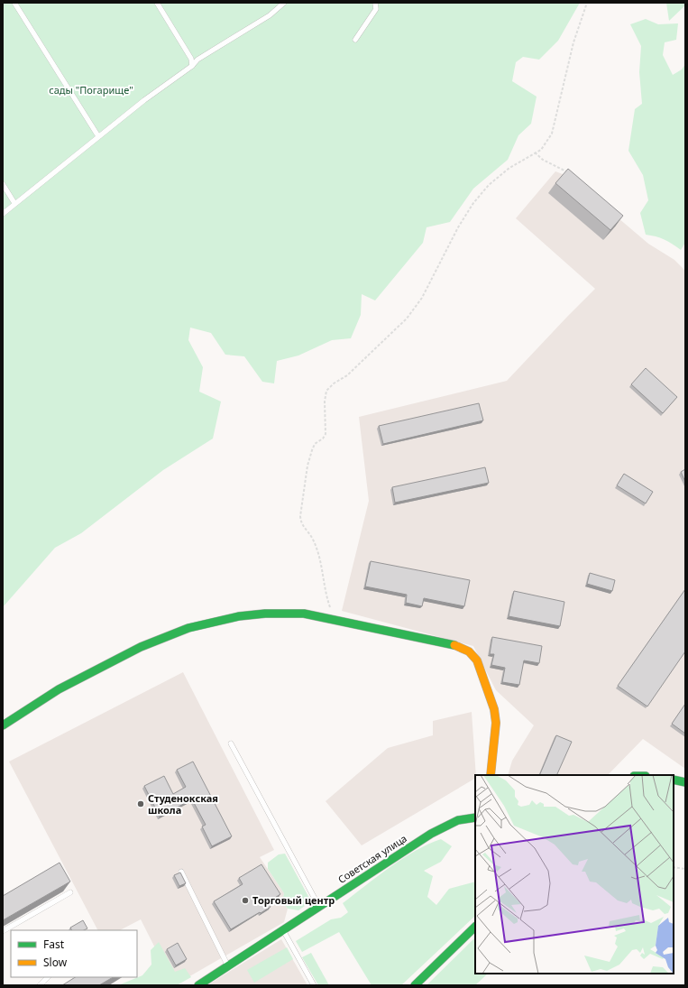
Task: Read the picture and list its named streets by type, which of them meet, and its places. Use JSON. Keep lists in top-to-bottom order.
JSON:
{
  "streets": {
    "street": ["Советская улица"]
  },
  "parks": ["сады \"Погарище\""],
  "places": ["Студенокская школа", "Торговый центр"],
  "legend": ["Fast", "Slow"]
}
